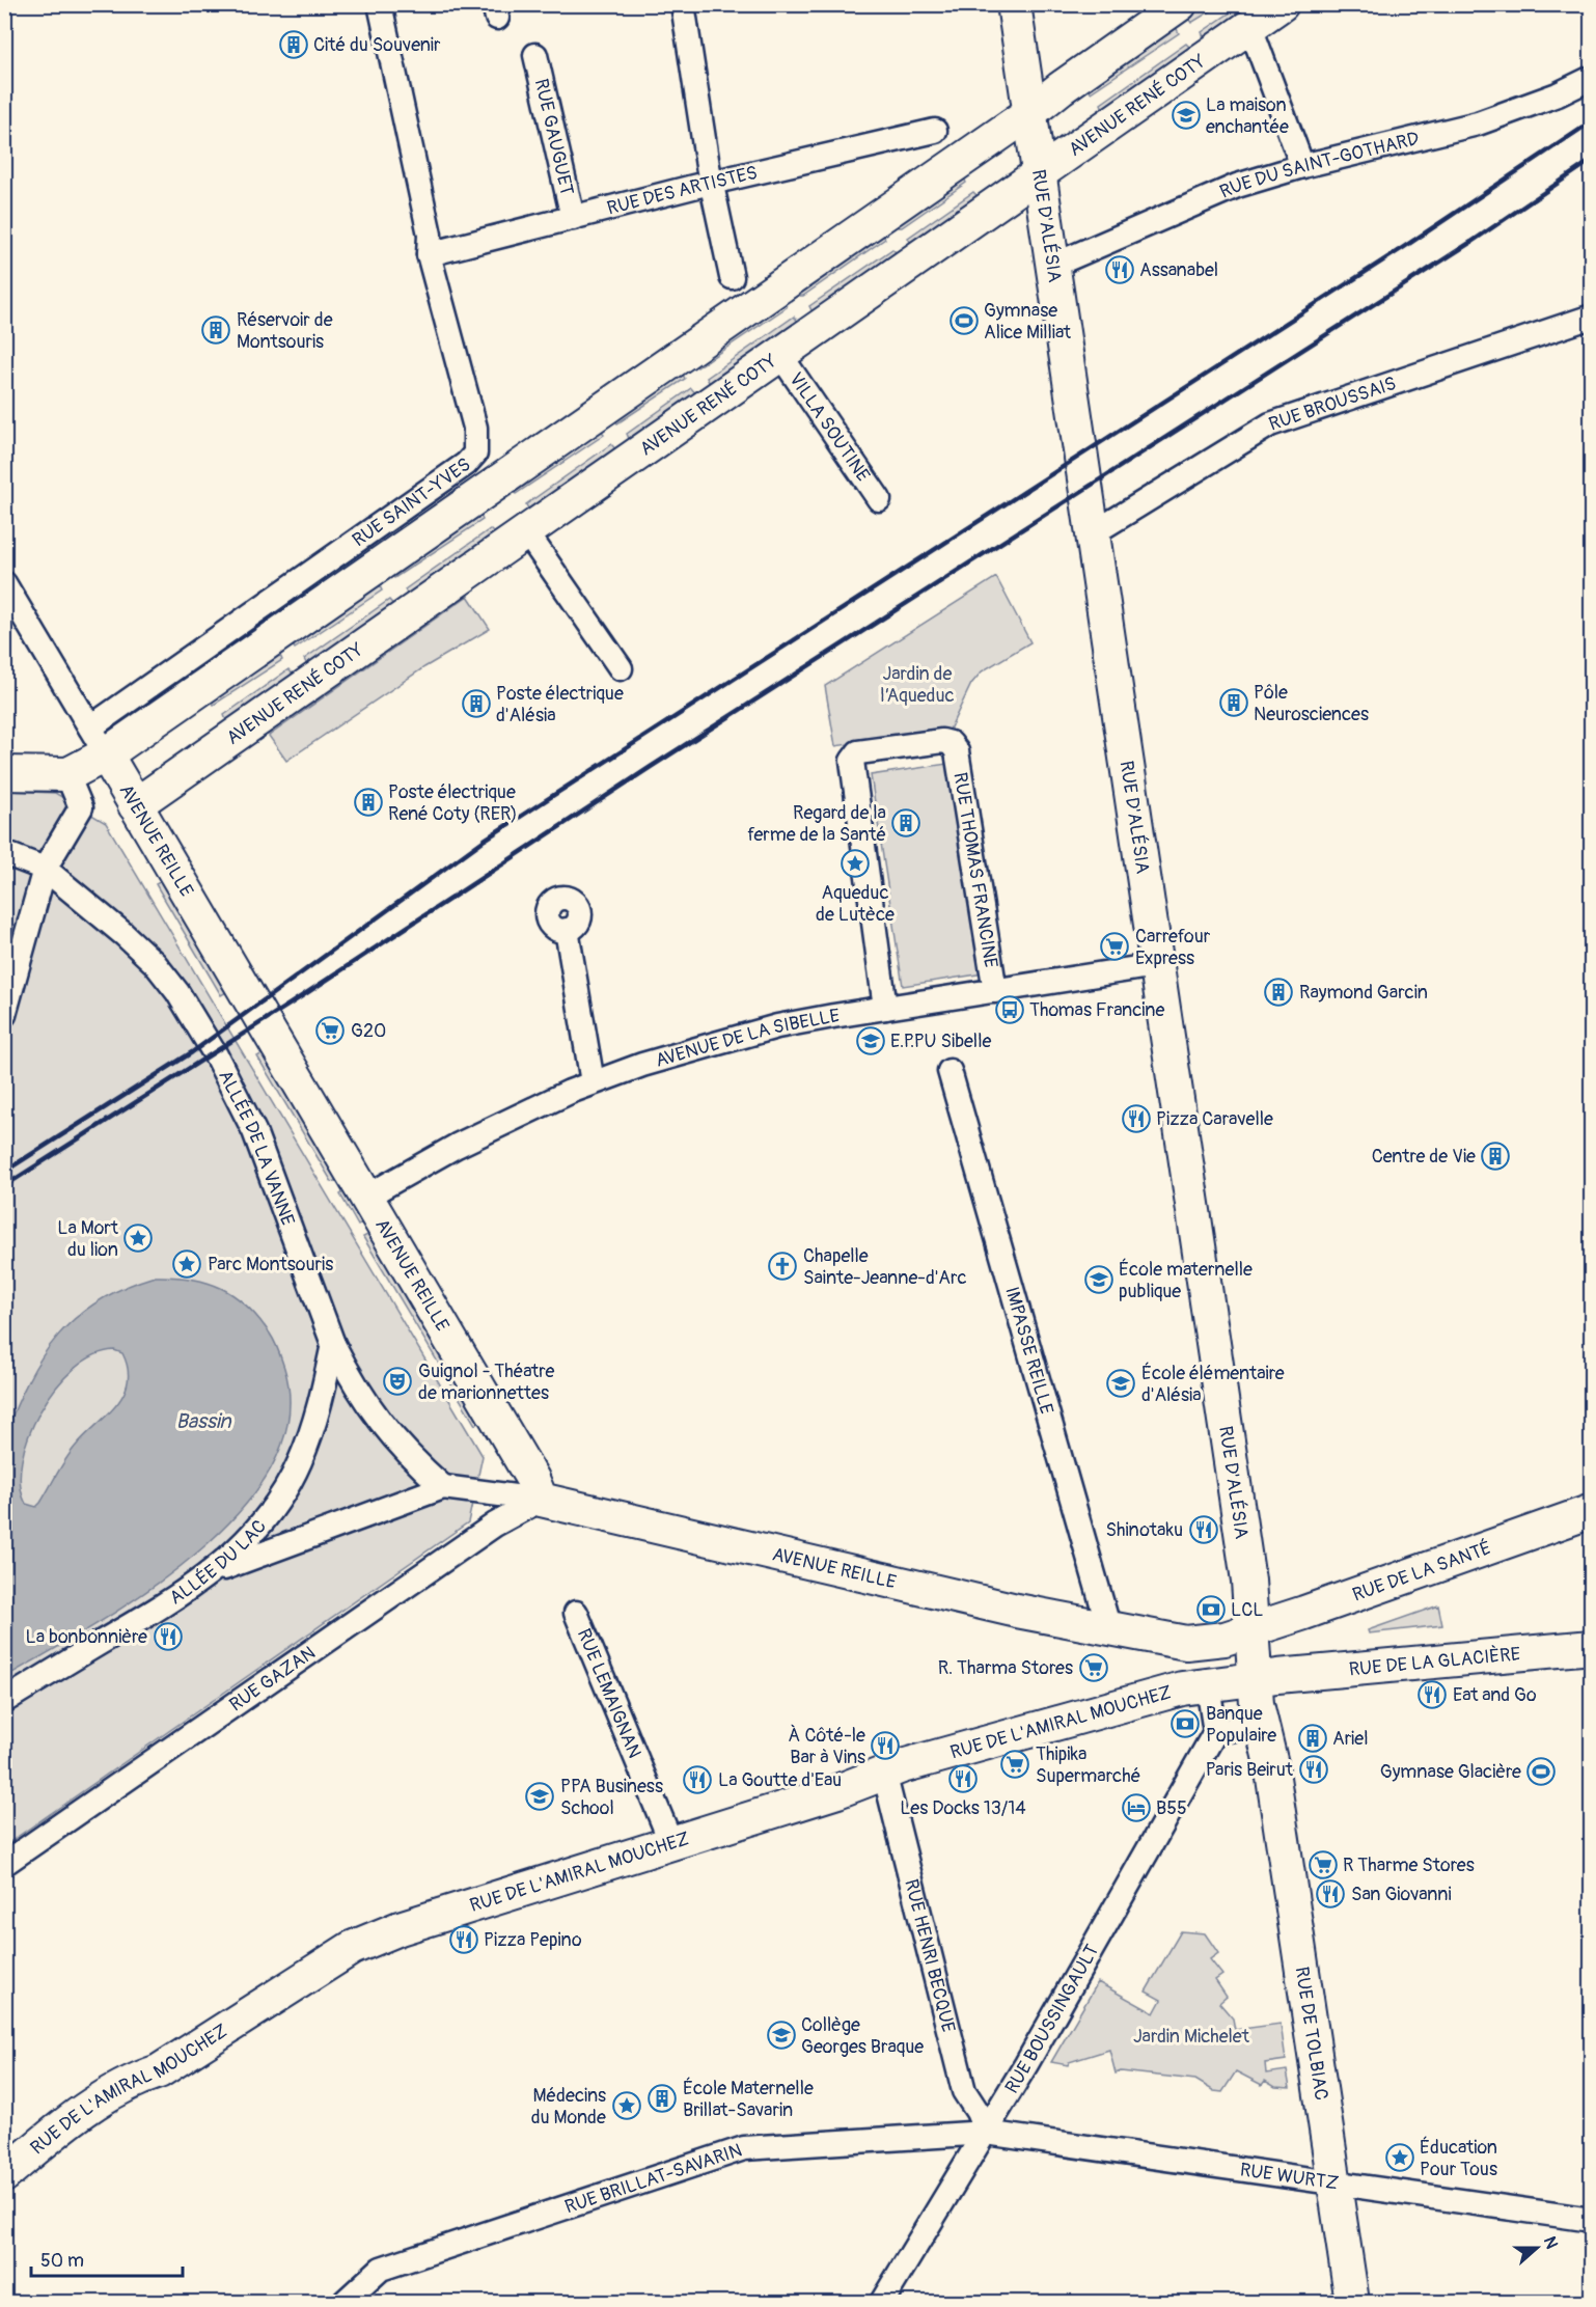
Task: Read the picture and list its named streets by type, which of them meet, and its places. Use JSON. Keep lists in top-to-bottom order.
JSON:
{
  "streets": {
    "street": [
      "AVENUE RENÉ COTY",
      "RUE GAUGUET",
      "RUE DU SAINT-GOTHARD",
      "RUE DES ARTISTES",
      "RUE D'ALÉSIA",
      "RUE BROUSSAIS",
      "VILLA SOUTINE",
      "RUE SAINT-YVES",
      "AVENUE REILLE",
      "RUE THOMAS FRANCINE",
      "AVENUE DE LA SIBELLE",
      "ALLÉE DE LA VANNE",
      "IMPASSE REILLE",
      "ALLÉE DU LAC",
      "RUE DE LA SANTÉ",
      "RUE DE LA GLACIÈRE",
      "RUE GAZAN",
      "RUE LEMAIGNAN",
      "RUE DE L'AMIRAL MOUCHEZ",
      "RUE HENRI BECQUE",
      "RUE BOUSSINGAULT",
      "RUE DE TOLBIAC",
      "RUE WURTZ",
      "RUE BRILLAT-SAVARIN"
    ]
  },
  "crossings": [
    ["AVENUE RENÉ COTY", "RUE D'ALÉSIA"],
    ["AVENUE RENÉ COTY", "VILLA SOUTINE"],
    ["AVENUE RENÉ COTY", "AVENUE REILLE"],
    ["RUE GAUGUET", "RUE DES ARTISTES"],
    ["RUE DU SAINT-GOTHARD", "RUE D'ALÉSIA"],
    ["RUE DES ARTISTES", "RUE SAINT-YVES"],
    ["RUE D'ALÉSIA", "RUE BROUSSAIS"],
    ["RUE D'ALÉSIA", "AVENUE REILLE"],
    ["RUE D'ALÉSIA", "AVENUE DE LA SIBELLE"],
    ["RUE D'ALÉSIA", "RUE DE LA SANTÉ"],
    ["RUE D'ALÉSIA", "RUE DE LA GLACIÈRE"],
    ["RUE SAINT-YVES", "AVENUE REILLE"],
    ["AVENUE REILLE", "AVENUE DE LA SIBELLE"],
    ["AVENUE REILLE", "IMPASSE REILLE"],
    ["AVENUE REILLE", "RUE DE LA SANTÉ"],
    ["AVENUE REILLE", "RUE GAZAN"],
    ["RUE THOMAS FRANCINE", "AVENUE DE LA SIBELLE"],
    ["ALLÉE DE LA VANNE", "ALLÉE DU LAC"],
    ["RUE DE LA GLACIÈRE", "RUE DE L'AMIRAL MOUCHEZ"],
    ["RUE LEMAIGNAN", "RUE DE L'AMIRAL MOUCHEZ"],
    ["RUE DE L'AMIRAL MOUCHEZ", "RUE HENRI BECQUE"],
    ["RUE HENRI BECQUE", "RUE BOUSSINGAULT"],
    ["RUE HENRI BECQUE", "RUE WURTZ"],
    ["RUE HENRI BECQUE", "RUE BRILLAT-SAVARIN"],
    ["RUE BOUSSINGAULT", "RUE WURTZ"],
    ["RUE BOUSSINGAULT", "RUE BRILLAT-SAVARIN"],
    ["RUE DE TOLBIAC", "RUE WURTZ"],
    ["RUE WURTZ", "RUE BRILLAT-SAVARIN"]
  ],
  "water": ["Bassin"],
  "parks": ["Jardin de l’Aqueduc", "Jardin Michelet"],
  "places": {
    "building": [
      "Cité du Souvenir",
      "Réservoir de Montsouris",
      "Pôle Neurosciences",
      "Poste électrique d'Alésia",
      "Poste électrique René Coty (RER)",
      "Regard de la ferme de la Santé",
      "Raymond Garcin",
      "Centre de Vie",
      "Ariel",
      "École Maternelle Brillat-Savarin"
    ],
    "school or university": [
      "La maison enchantée",
      "E.P.PU Sibelle",
      "École maternelle publique",
      "École élémentaire d'Alésia",
      "PPA Business School",
      "Collège Georges Braque"
    ],
    "restaurant": [
      "Assanabel",
      "Pizza Caravelle",
      "Shinotaku",
      "La bonbonnière",
      "Eat and Go",
      "À Côté-le Bar à Vins",
      "Paris Beirut",
      "Les Docks 13/14",
      "La Goutte d'Eau",
      "San Giovanni",
      "Pizza Pepino"
    ],
    "sports": ["Gymnase Alice Milliat", "Gymnase Glacière"],
    "place": [
      "Aqueduc de Lutèce",
      "La Mort du lion",
      "Parc Montsouris",
      "Médecins du Monde",
      "Éducation Pour Tous"
    ],
    "supermarket": [
      "Carrefour Express",
      "G20",
      "R. Tharma Stores",
      "Thipika Supermarché",
      "R Tharme Stores"
    ],
    "bus stop": ["Thomas Francine"],
    "church": ["Chapelle Sainte-Jeanne-d'Arc"],
    "theatre": ["Guignol - Théatre de marionnettes"],
    "bank": ["LCL", "Banque Populaire"],
    "hotel": ["B55"]
  },
  "scale_bar": "50 m",
  "north": "right"
}
